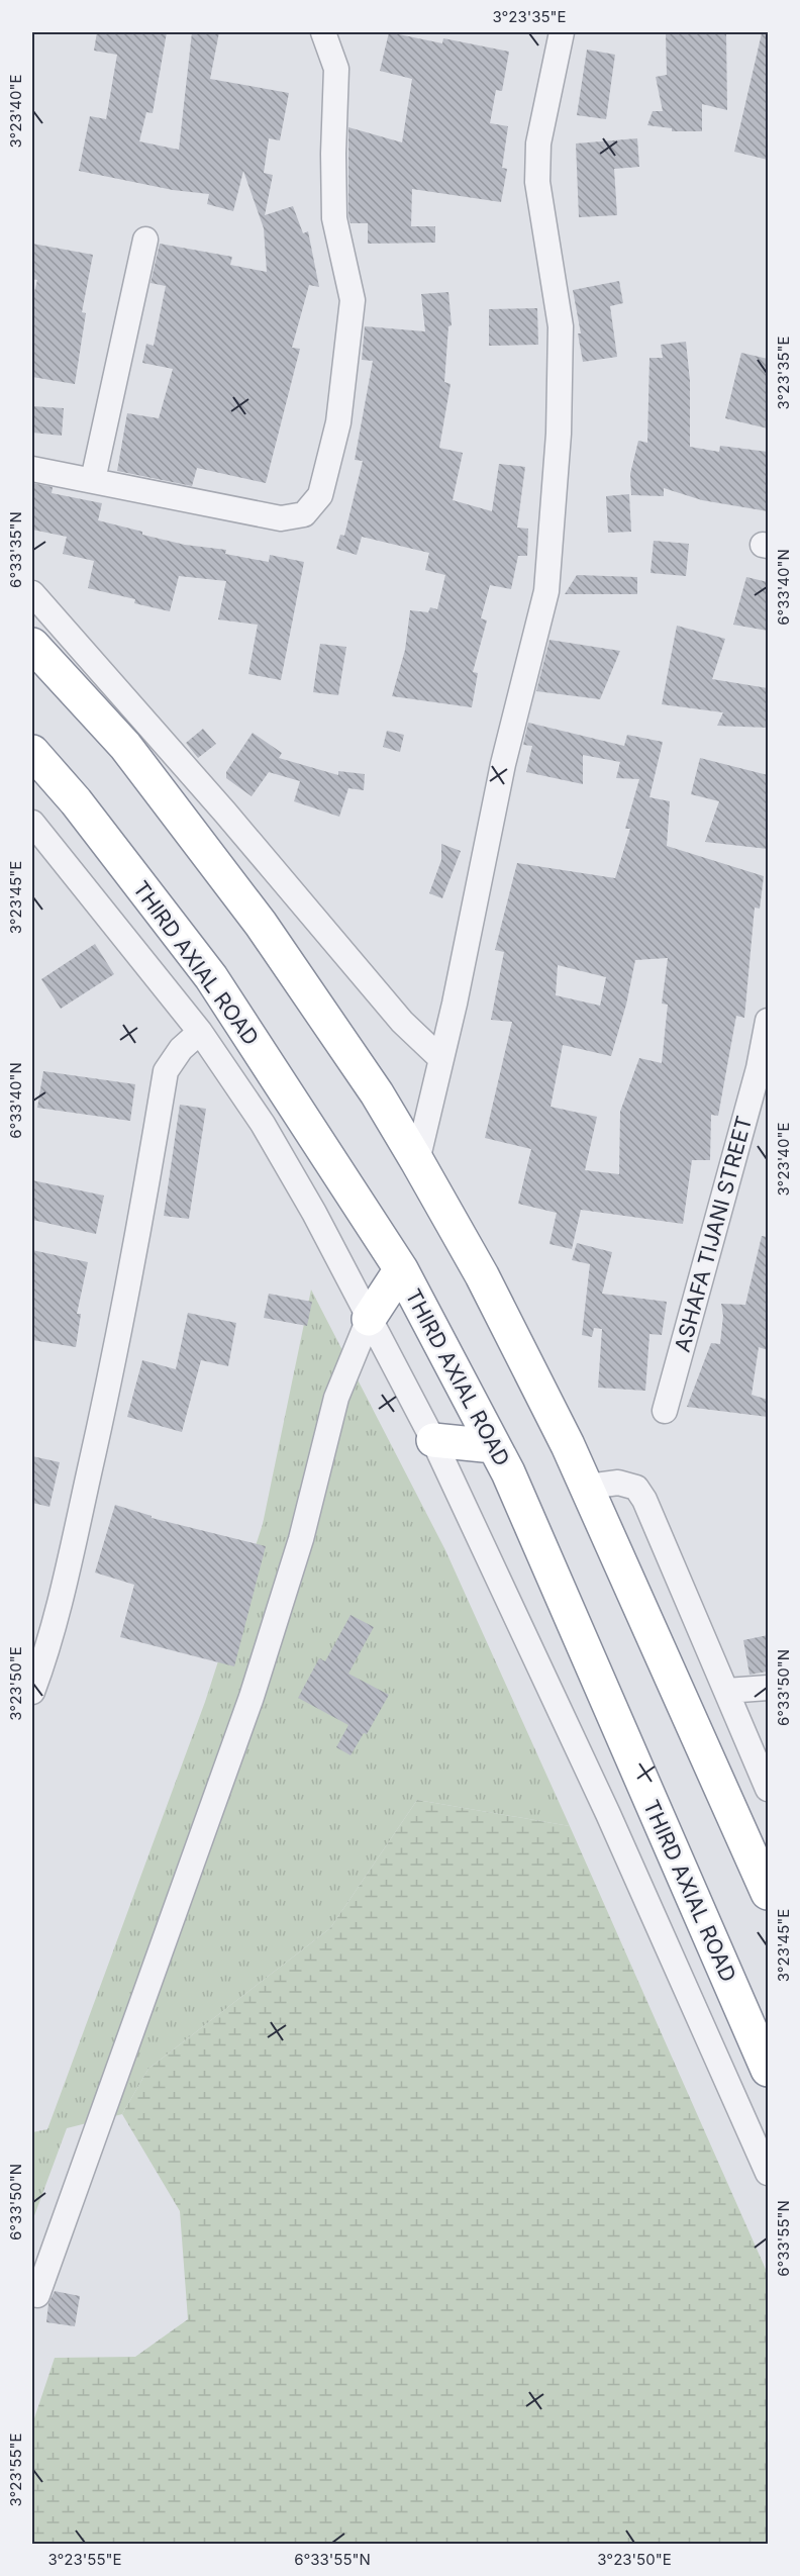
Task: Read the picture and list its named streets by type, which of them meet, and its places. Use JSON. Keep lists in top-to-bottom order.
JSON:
{
  "streets": {
    "highway": ["THIRD AXIAL ROAD"],
    "street": ["ASHAFA TIJANI STREET"]
  },
  "coordinates": [
    "3°23'35\"E",
    "3°23'40\"E",
    "6°33'35\"N",
    "6°33'40\"N",
    "3°23'45\"E",
    "3°23'50\"E",
    "6°33'50\"N",
    "6°33'55\"N",
    "3°23'55\"E"
  ]
}
